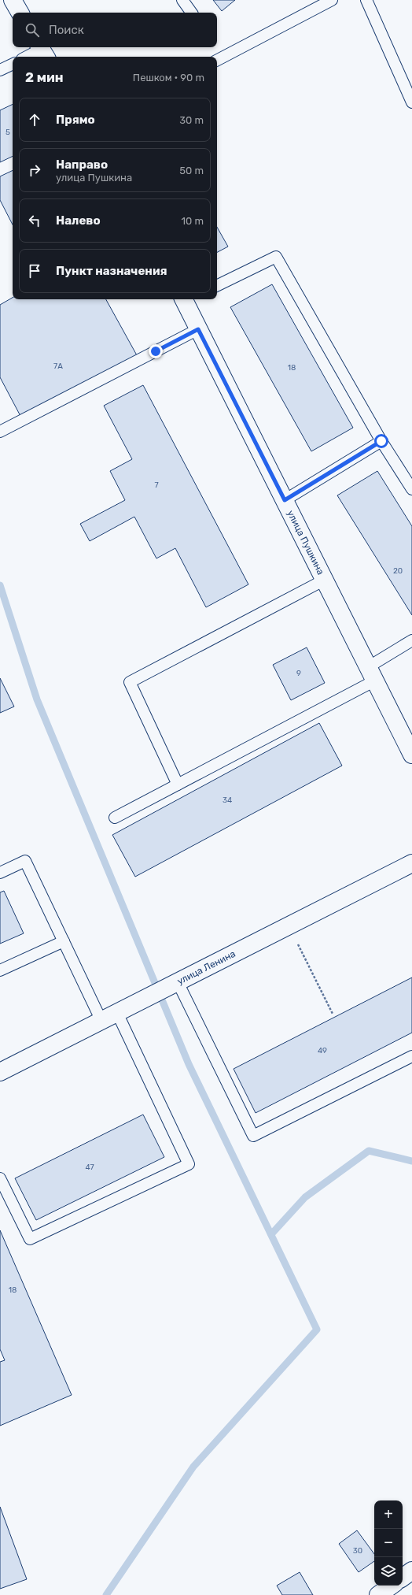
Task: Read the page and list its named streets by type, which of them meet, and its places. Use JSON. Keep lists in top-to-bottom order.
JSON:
{
  "streets": {
    "street": ["улица Пушкина", "улица Ленина"]
  },
  "house_numbers": [
    "5",
    "7А",
    "18",
    "7",
    "20",
    "9",
    "34",
    "49",
    "47",
    "18",
    "30"
  ],
  "page": {
    "search": "Поиск",
    "heading": ["2 мин", "Пешком · 90 m"],
    "list": [
      ["Прямо", "30 m"],
      ["Направо", "улица Пушкина", "50 m"],
      ["Налево", "10 m"],
      "Пункт назначения"
    ],
    "map_buttons": ["+", "−"]
  }
}
